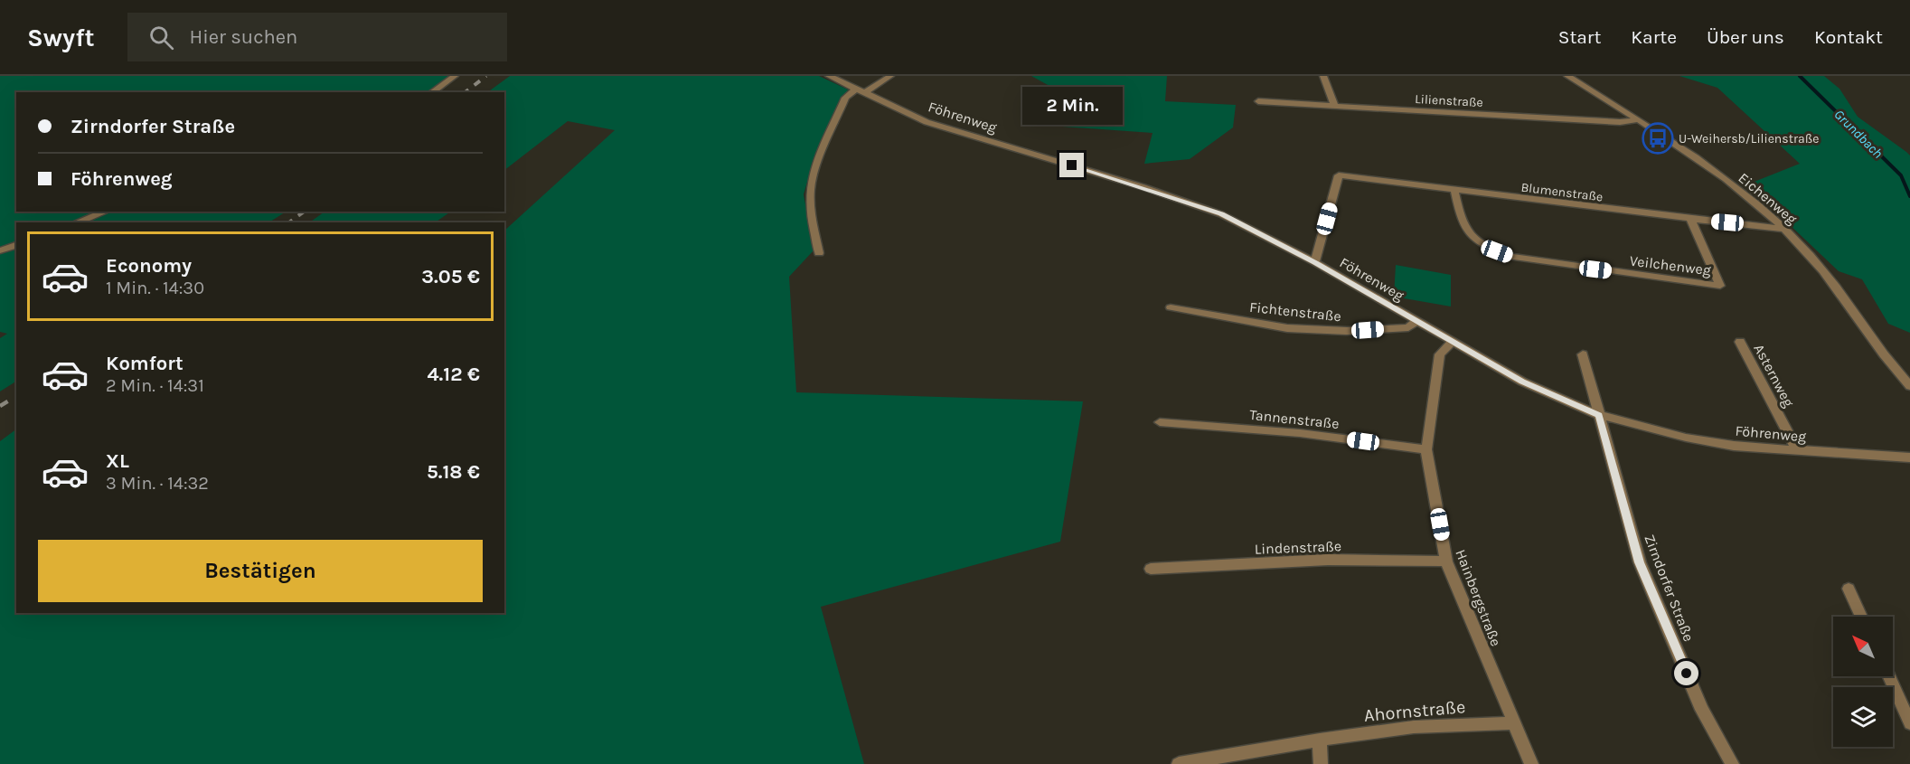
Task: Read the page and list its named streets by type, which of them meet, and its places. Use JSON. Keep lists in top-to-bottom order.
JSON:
{
  "streets": {
    "street": [
      "Lilienstraße",
      "Föhrenweg",
      "Blumenstraße",
      "Eichenweg",
      "Veilchenweg",
      "Fichtenstraße",
      "Asternweg",
      "Tannenstraße",
      "Lindenstraße",
      "Zirndorfer Straße",
      "Hainbergstraße",
      "Ahornstraße"
    ]
  },
  "crossings": [
    ["Lilienstraße", "Eichenweg"],
    ["Föhrenweg", "Blumenstraße"],
    ["Föhrenweg", "Fichtenstraße"],
    ["Föhrenweg", "Asternweg"],
    ["Föhrenweg", "Zirndorfer Straße"],
    ["Föhrenweg", "Hainbergstraße"],
    ["Blumenstraße", "Eichenweg"],
    ["Blumenstraße", "Veilchenweg"],
    ["Tannenstraße", "Hainbergstraße"],
    ["Lindenstraße", "Hainbergstraße"],
    ["Hainbergstraße", "Ahornstraße"]
  ],
  "water": ["Grundbach"],
  "places": {
    "bus stop": ["U-Weihersb/Lilienstraße"]
  },
  "north": "top left",
  "page": {
    "header": "Swyft",
    "search": "Hier suchen",
    "nav": [
      "Start",
      "Karte",
      "Über uns",
      "Kontakt"
    ],
    "bubble": "2 Min.",
    "banner": ["Zirndorfer Straße", "Föhrenweg"],
    "list": [
      {
        "name": "Economy",
        "note": "1 Min. · 14:30",
        "value": "3.05 €"
      },
      {
        "name": "Komfort",
        "note": "2 Min. · 14:31",
        "value": "4.12 €"
      },
      {
        "name": "XL",
        "note": "3 Min. · 14:32",
        "value": "5.18 €"
      }
    ],
    "buttons": "Bestätigen"
  }
}
